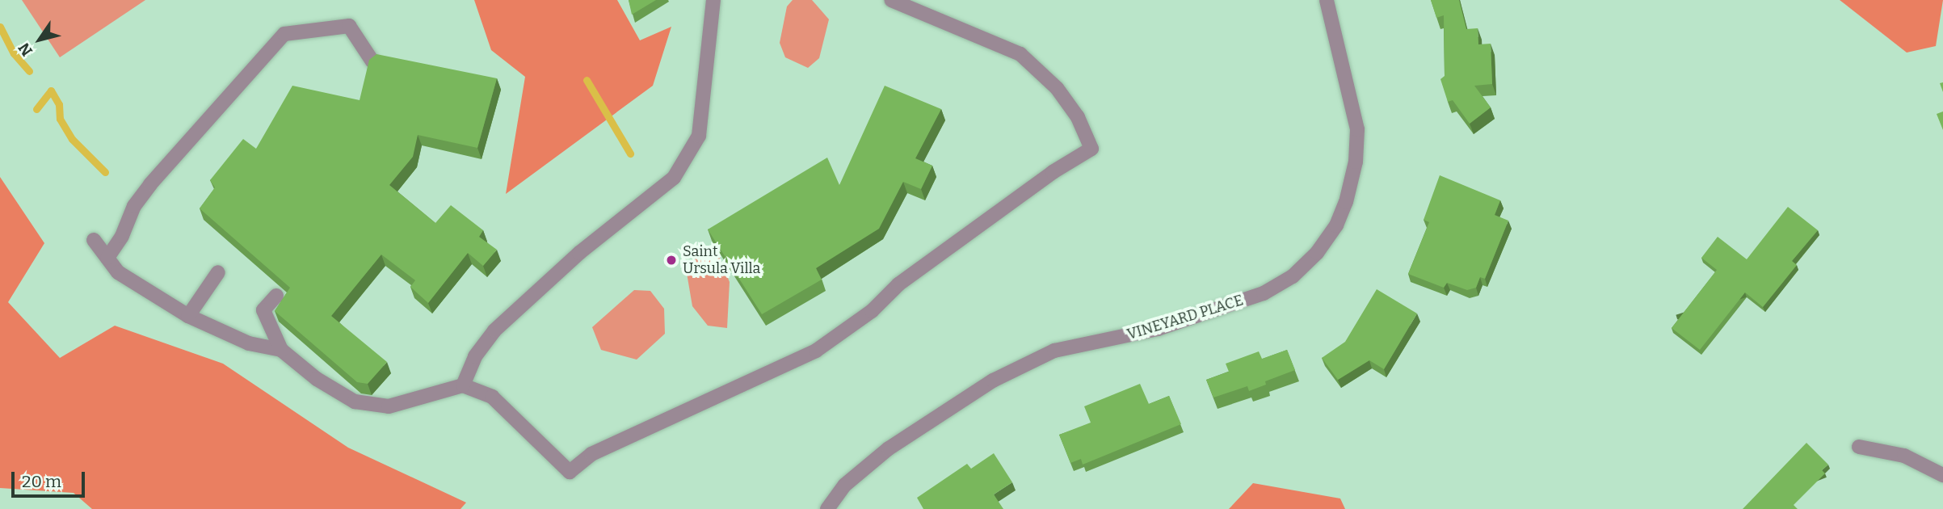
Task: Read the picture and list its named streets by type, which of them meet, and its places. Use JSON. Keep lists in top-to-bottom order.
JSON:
{
  "streets": {
    "street": ["VINEYARD PLACE"]
  },
  "places": ["Saint Ursula Villa"],
  "scale_bar": "20 m",
  "north": "bottom left"
}
